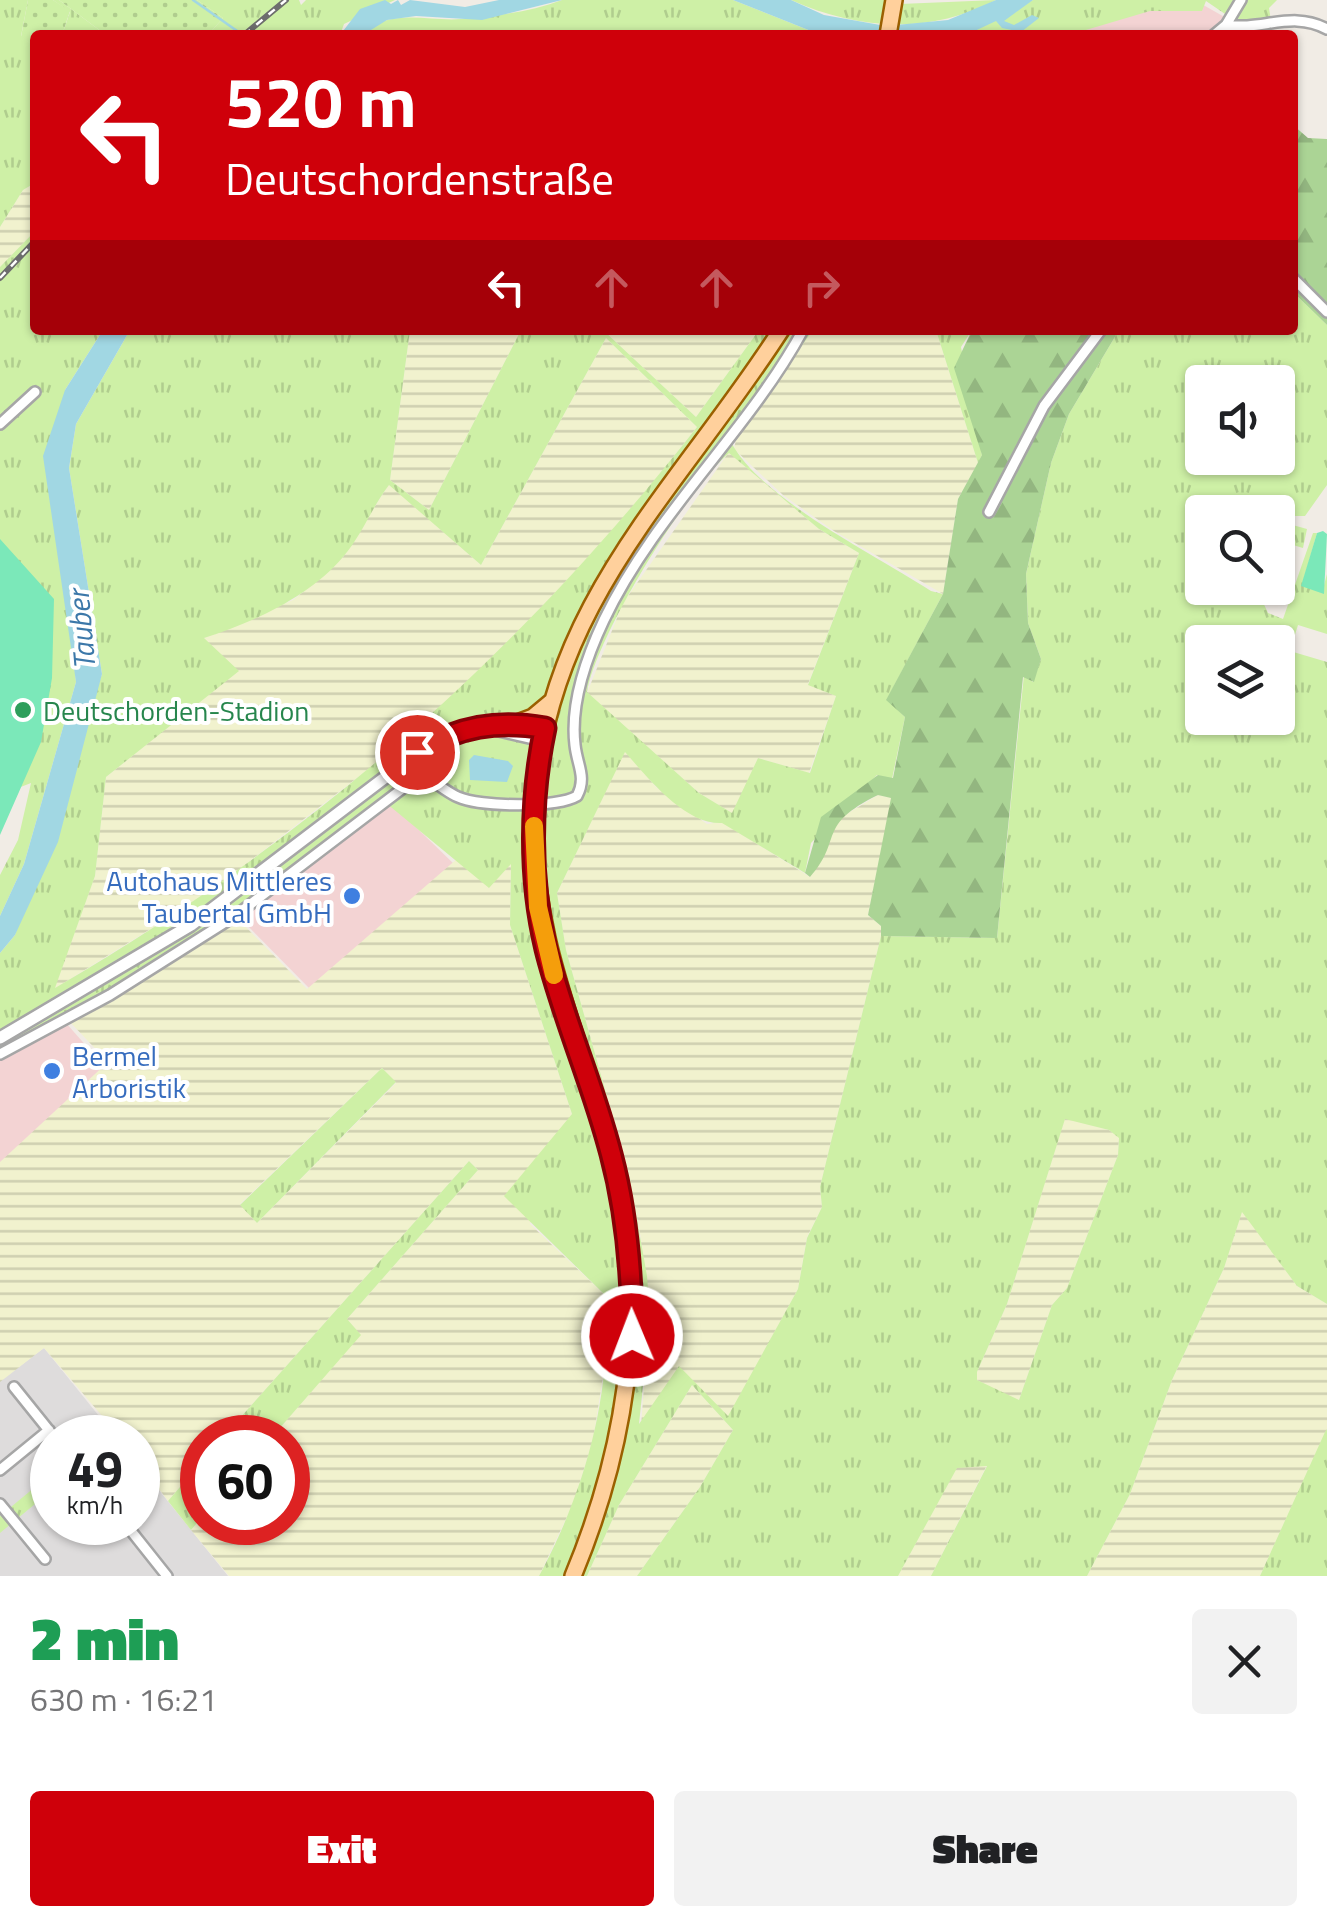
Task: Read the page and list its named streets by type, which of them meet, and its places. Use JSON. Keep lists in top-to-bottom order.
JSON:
{
  "water": ["Tauber"],
  "places": ["Deutschorden-Stadion", "Autohaus Mittleres Taubertal GmbH", "Bermel Arboristik"],
  "page": {
    "turn": ["520 m", "Deutschordenstraße"],
    "speed": "49 km/h",
    "limit": "60",
    "heading": ["2 min", "630 m · 16:21"],
    "buttons": ["Exit", "Share"]
  }
}
